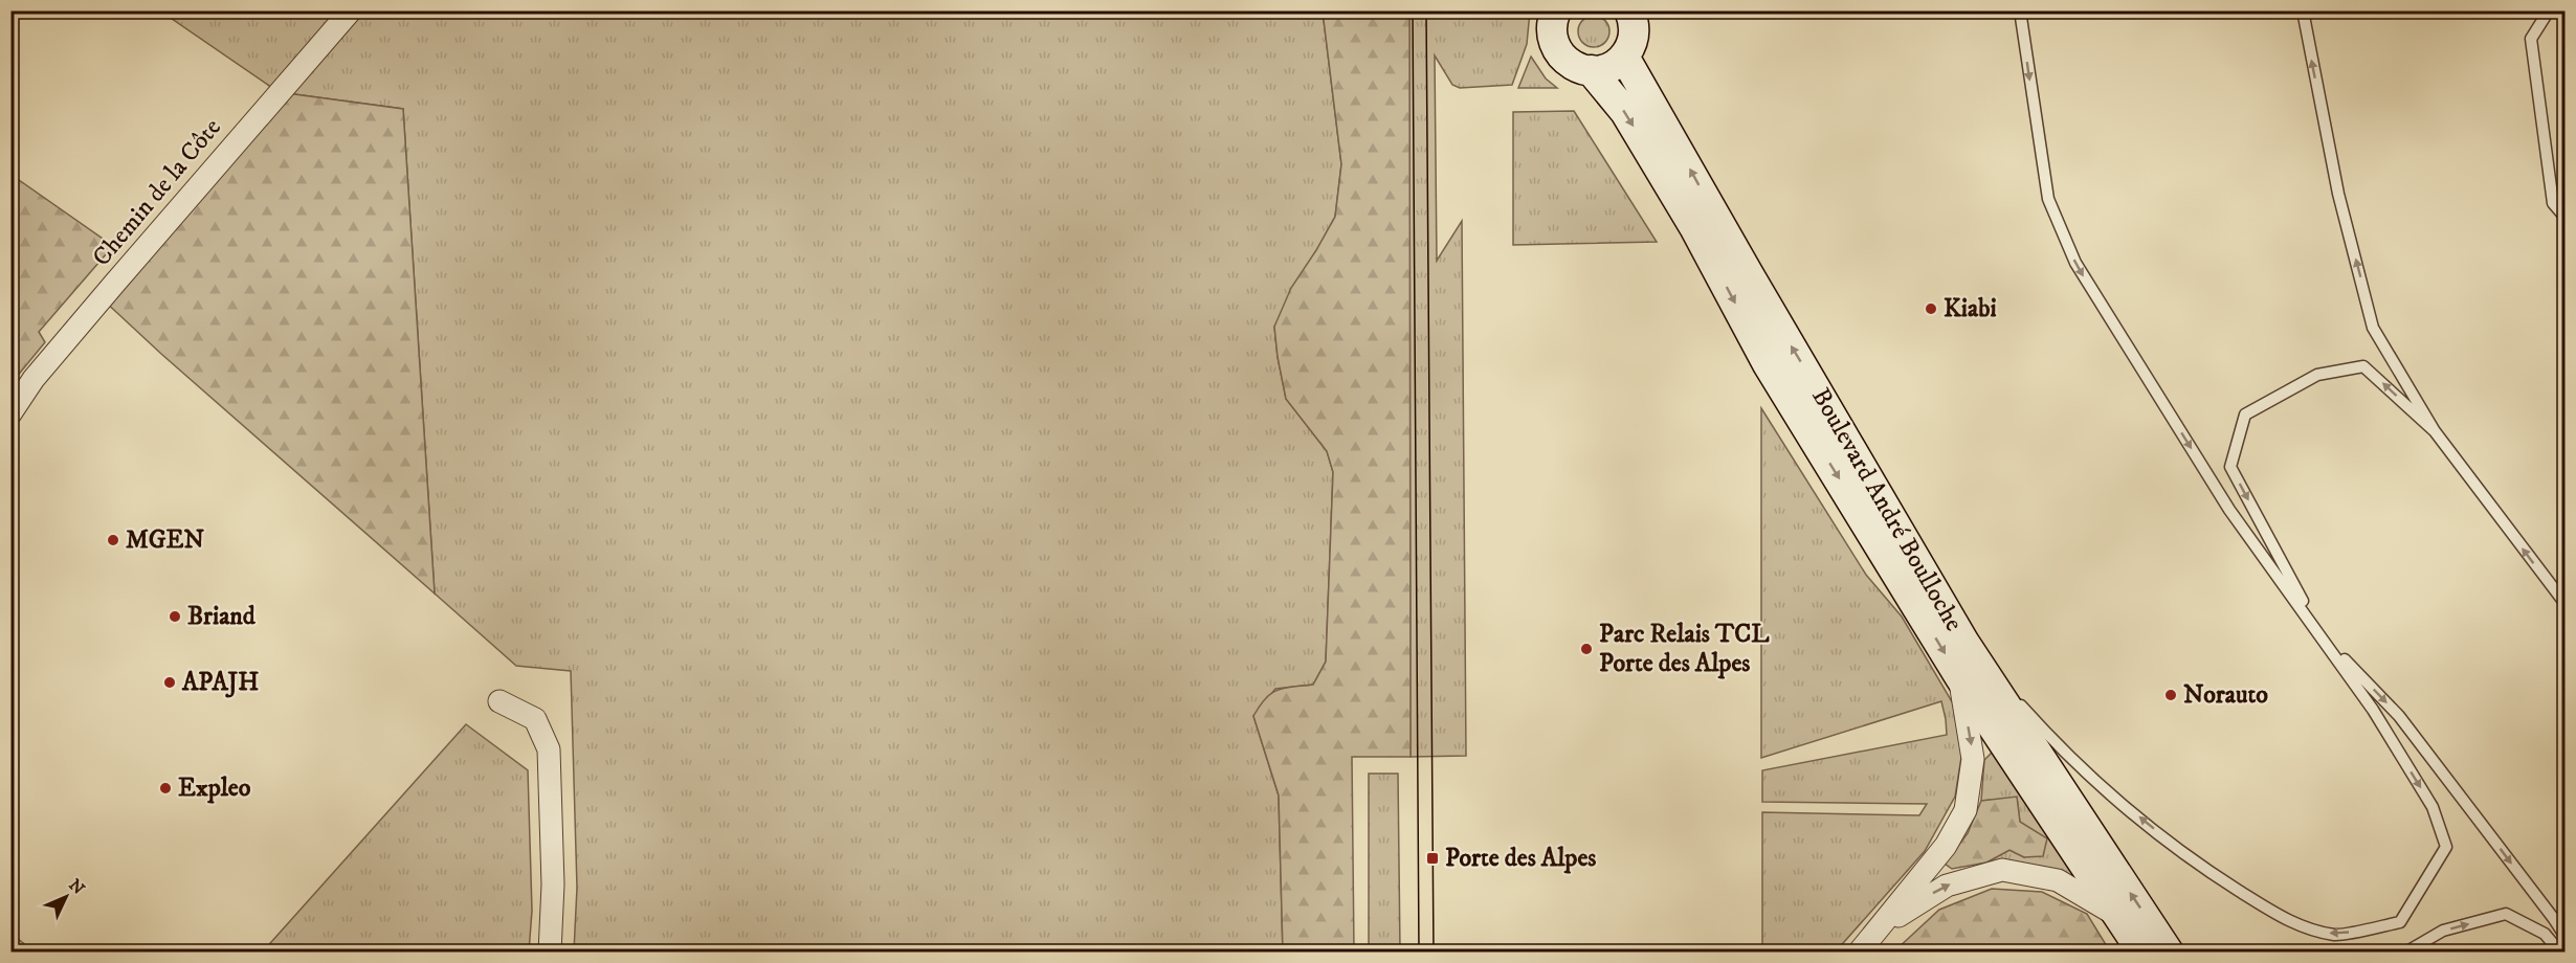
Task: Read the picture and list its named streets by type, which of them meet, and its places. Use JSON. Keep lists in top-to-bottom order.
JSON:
{
  "streets": {
    "main road": ["Boulevard André Boulloche"],
    "street": ["Chemin de la Côte"]
  },
  "places": {
    "other": [
      "Kiabi",
      "MGEN",
      "Briand",
      "Parc Relais TCL Porte des Alpes",
      "APAJH",
      "Norauto",
      "Expleo"
    ],
    "transit": ["Porte des Alpes"]
  },
  "north": "top right"
}
